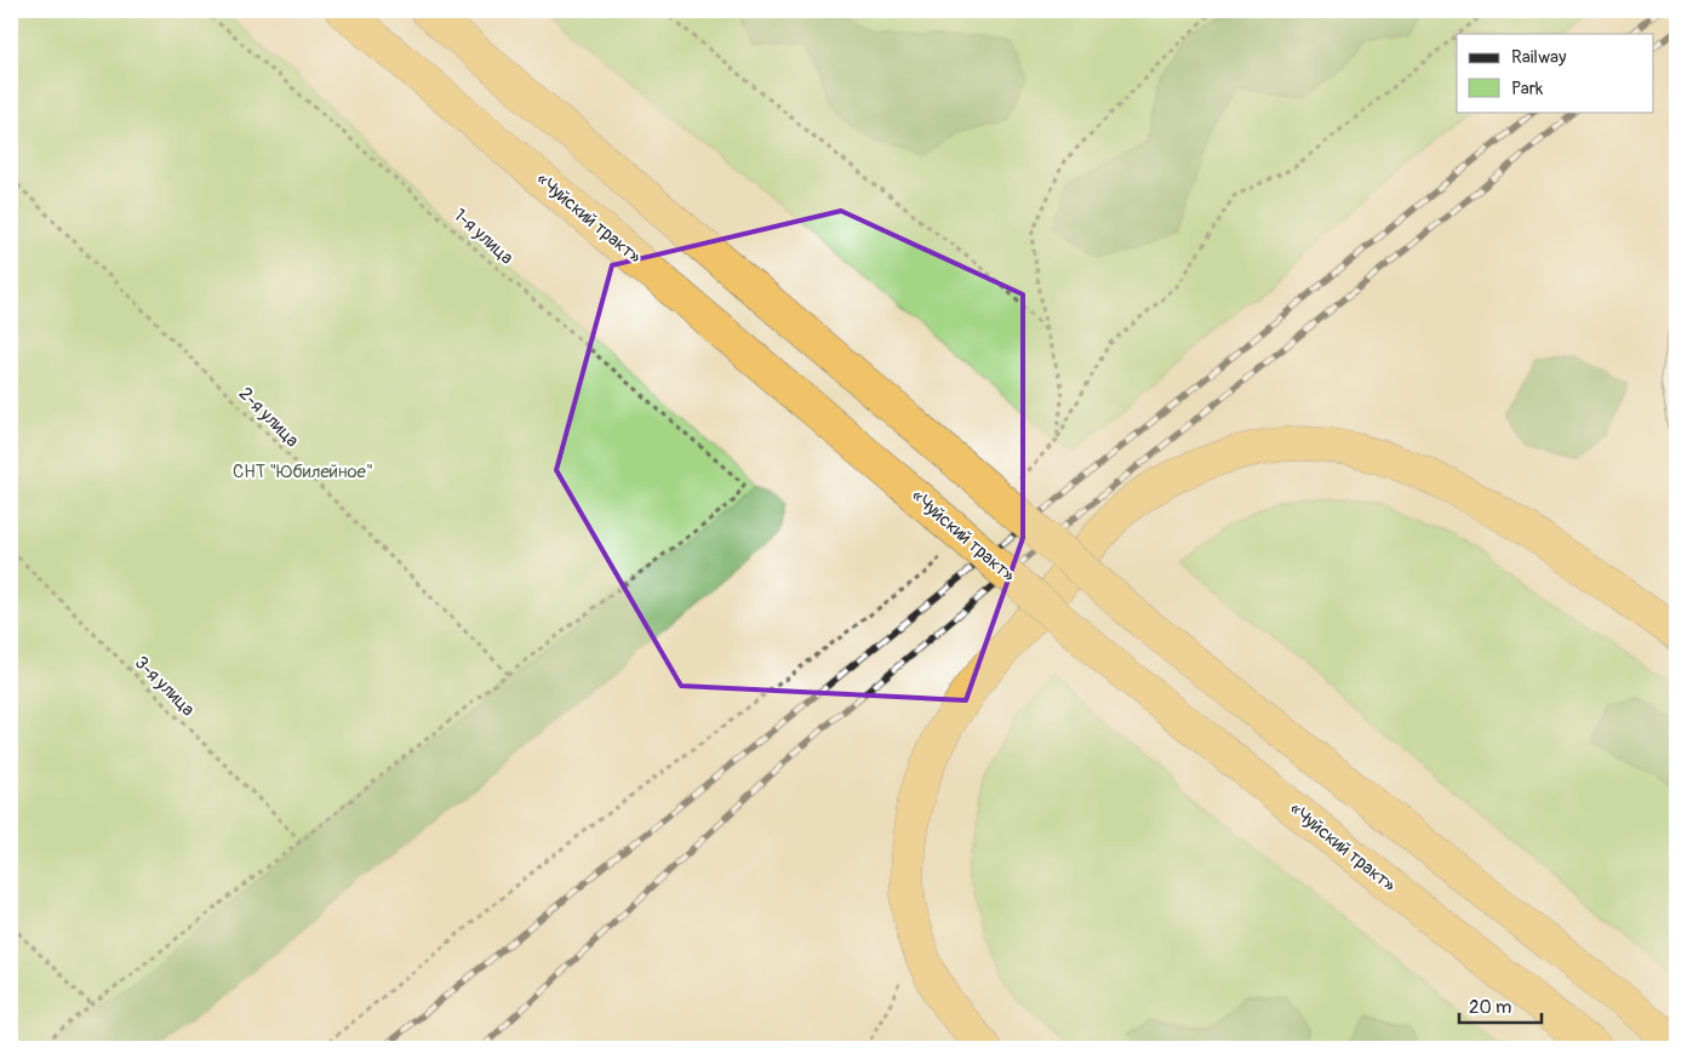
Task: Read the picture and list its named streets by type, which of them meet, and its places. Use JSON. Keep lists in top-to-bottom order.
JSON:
{
  "streets": {
    "highway": ["«Чуйский тракт»"],
    "path": ["1-я улица", "2-я улица", "3-я улица"]
  },
  "crossings": [
    ["1-я улица", "2-я улица"]
  ],
  "parks": ["СНТ \"Юбилейное\""],
  "legend": ["Railway", "Park"],
  "scale_bar": "20 m"
}
